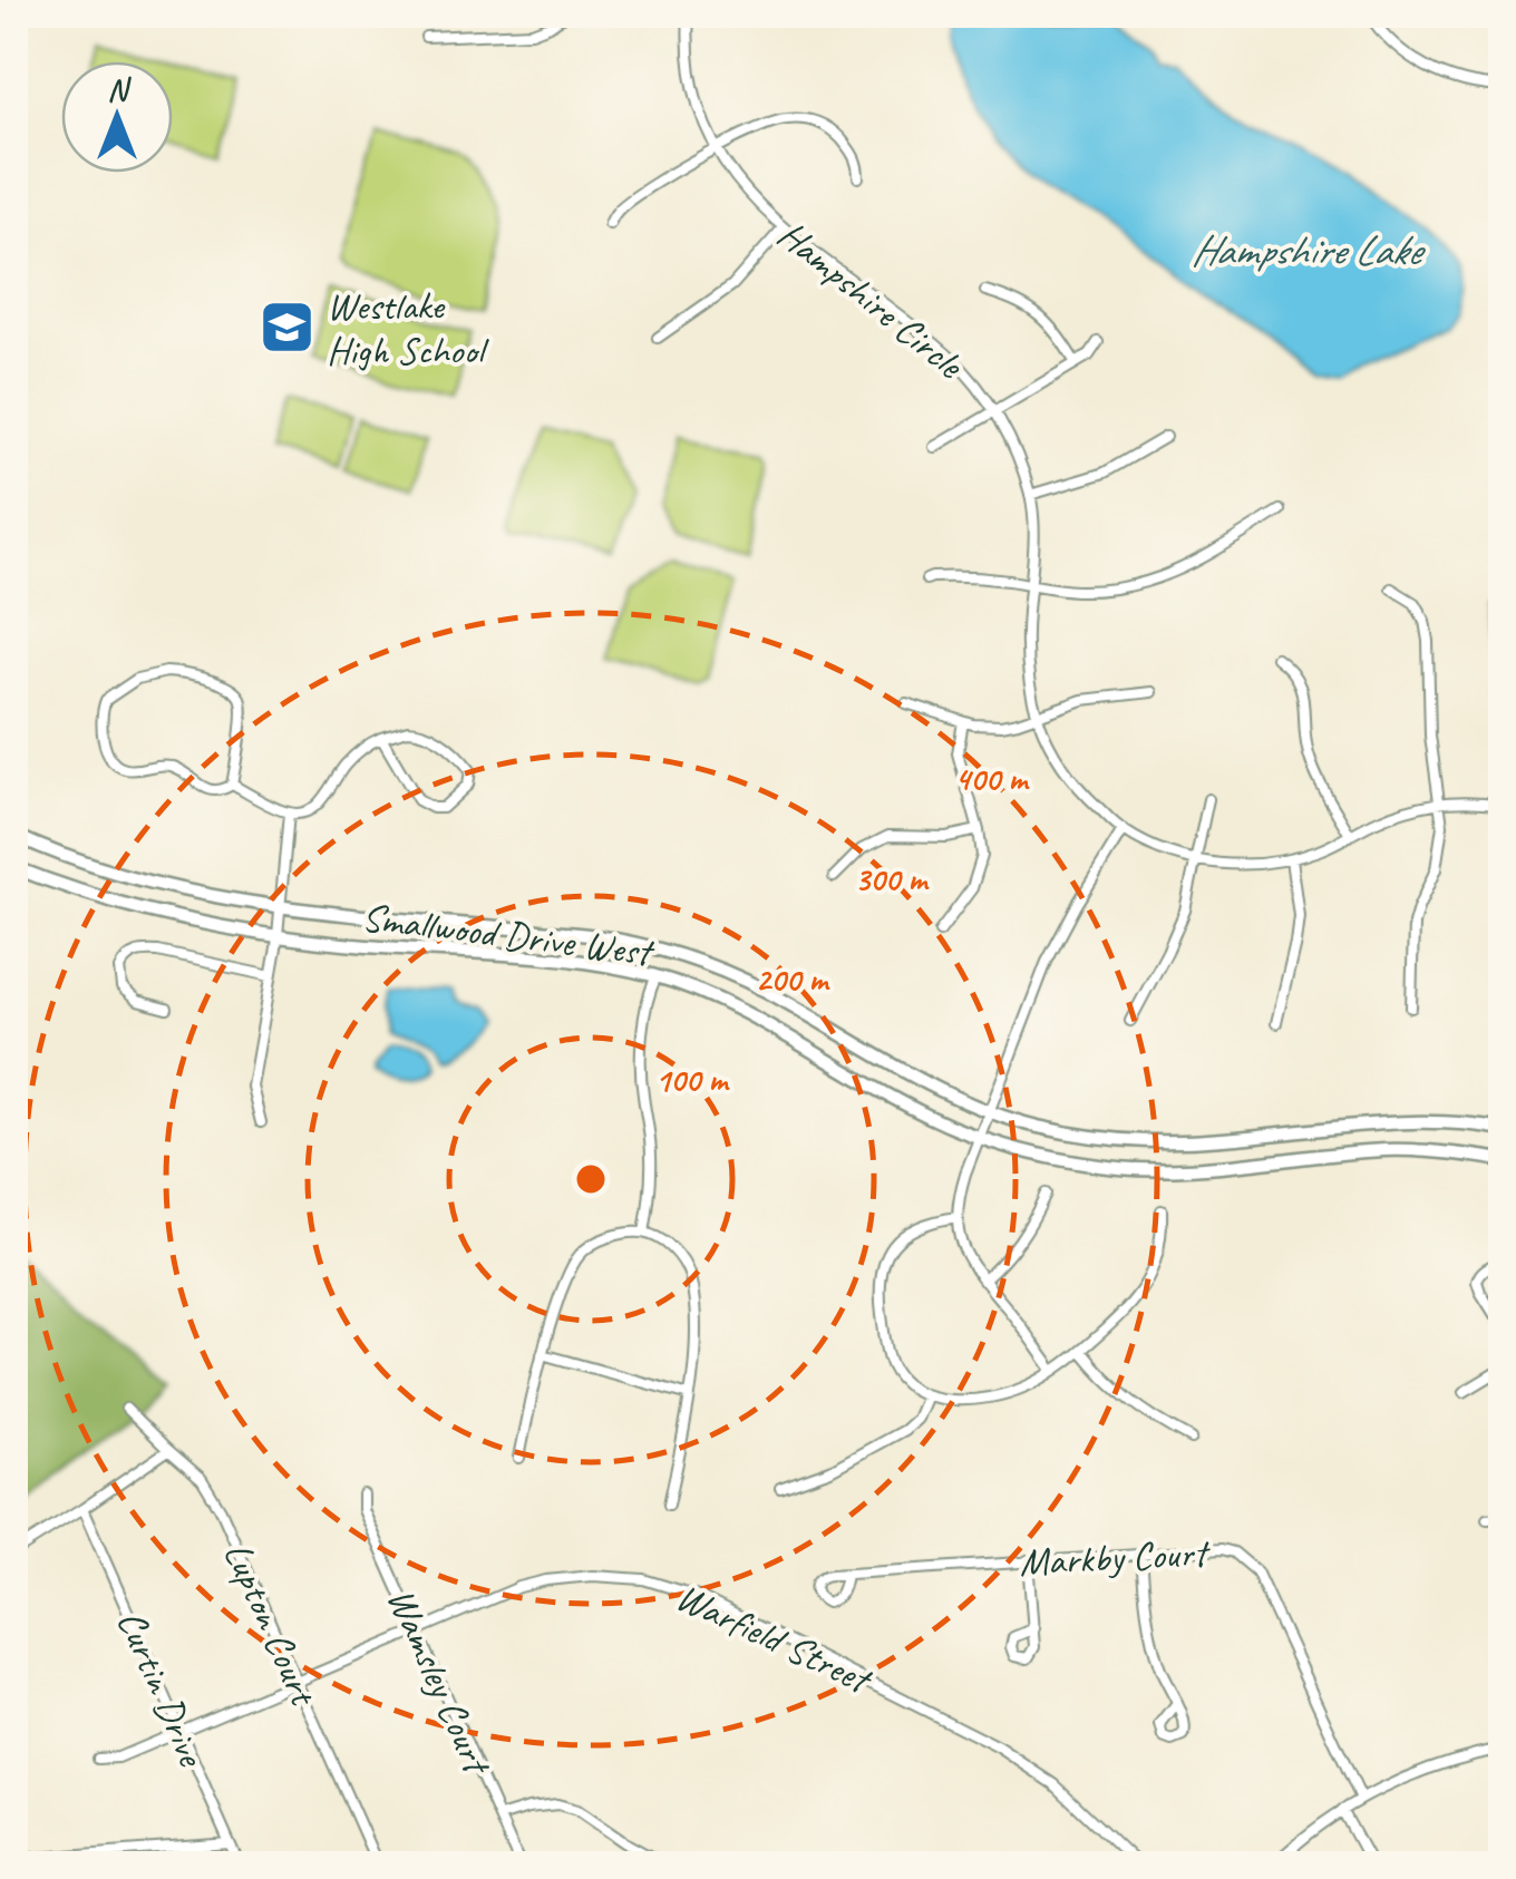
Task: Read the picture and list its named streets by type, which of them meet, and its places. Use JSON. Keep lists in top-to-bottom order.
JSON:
{
  "streets": {
    "street": [
      "Hampshire Circle",
      "Smallwood Drive West",
      "Markby Court",
      "Lupton Court",
      "Warfield Street",
      "Wamsley Court",
      "Curtin Drive"
    ]
  },
  "crossings": [
    ["Lupton Court", "Warfield Street"],
    ["Warfield Street", "Wamsley Court"],
    ["Warfield Street", "Curtin Drive"]
  ],
  "water": ["Hampshire Lake"],
  "places": {
    "school or university": ["Westlake High School"]
  },
  "north": "top",
  "rings": [
    "400 m",
    "300 m",
    "200 m",
    "100 m"
  ]
}
